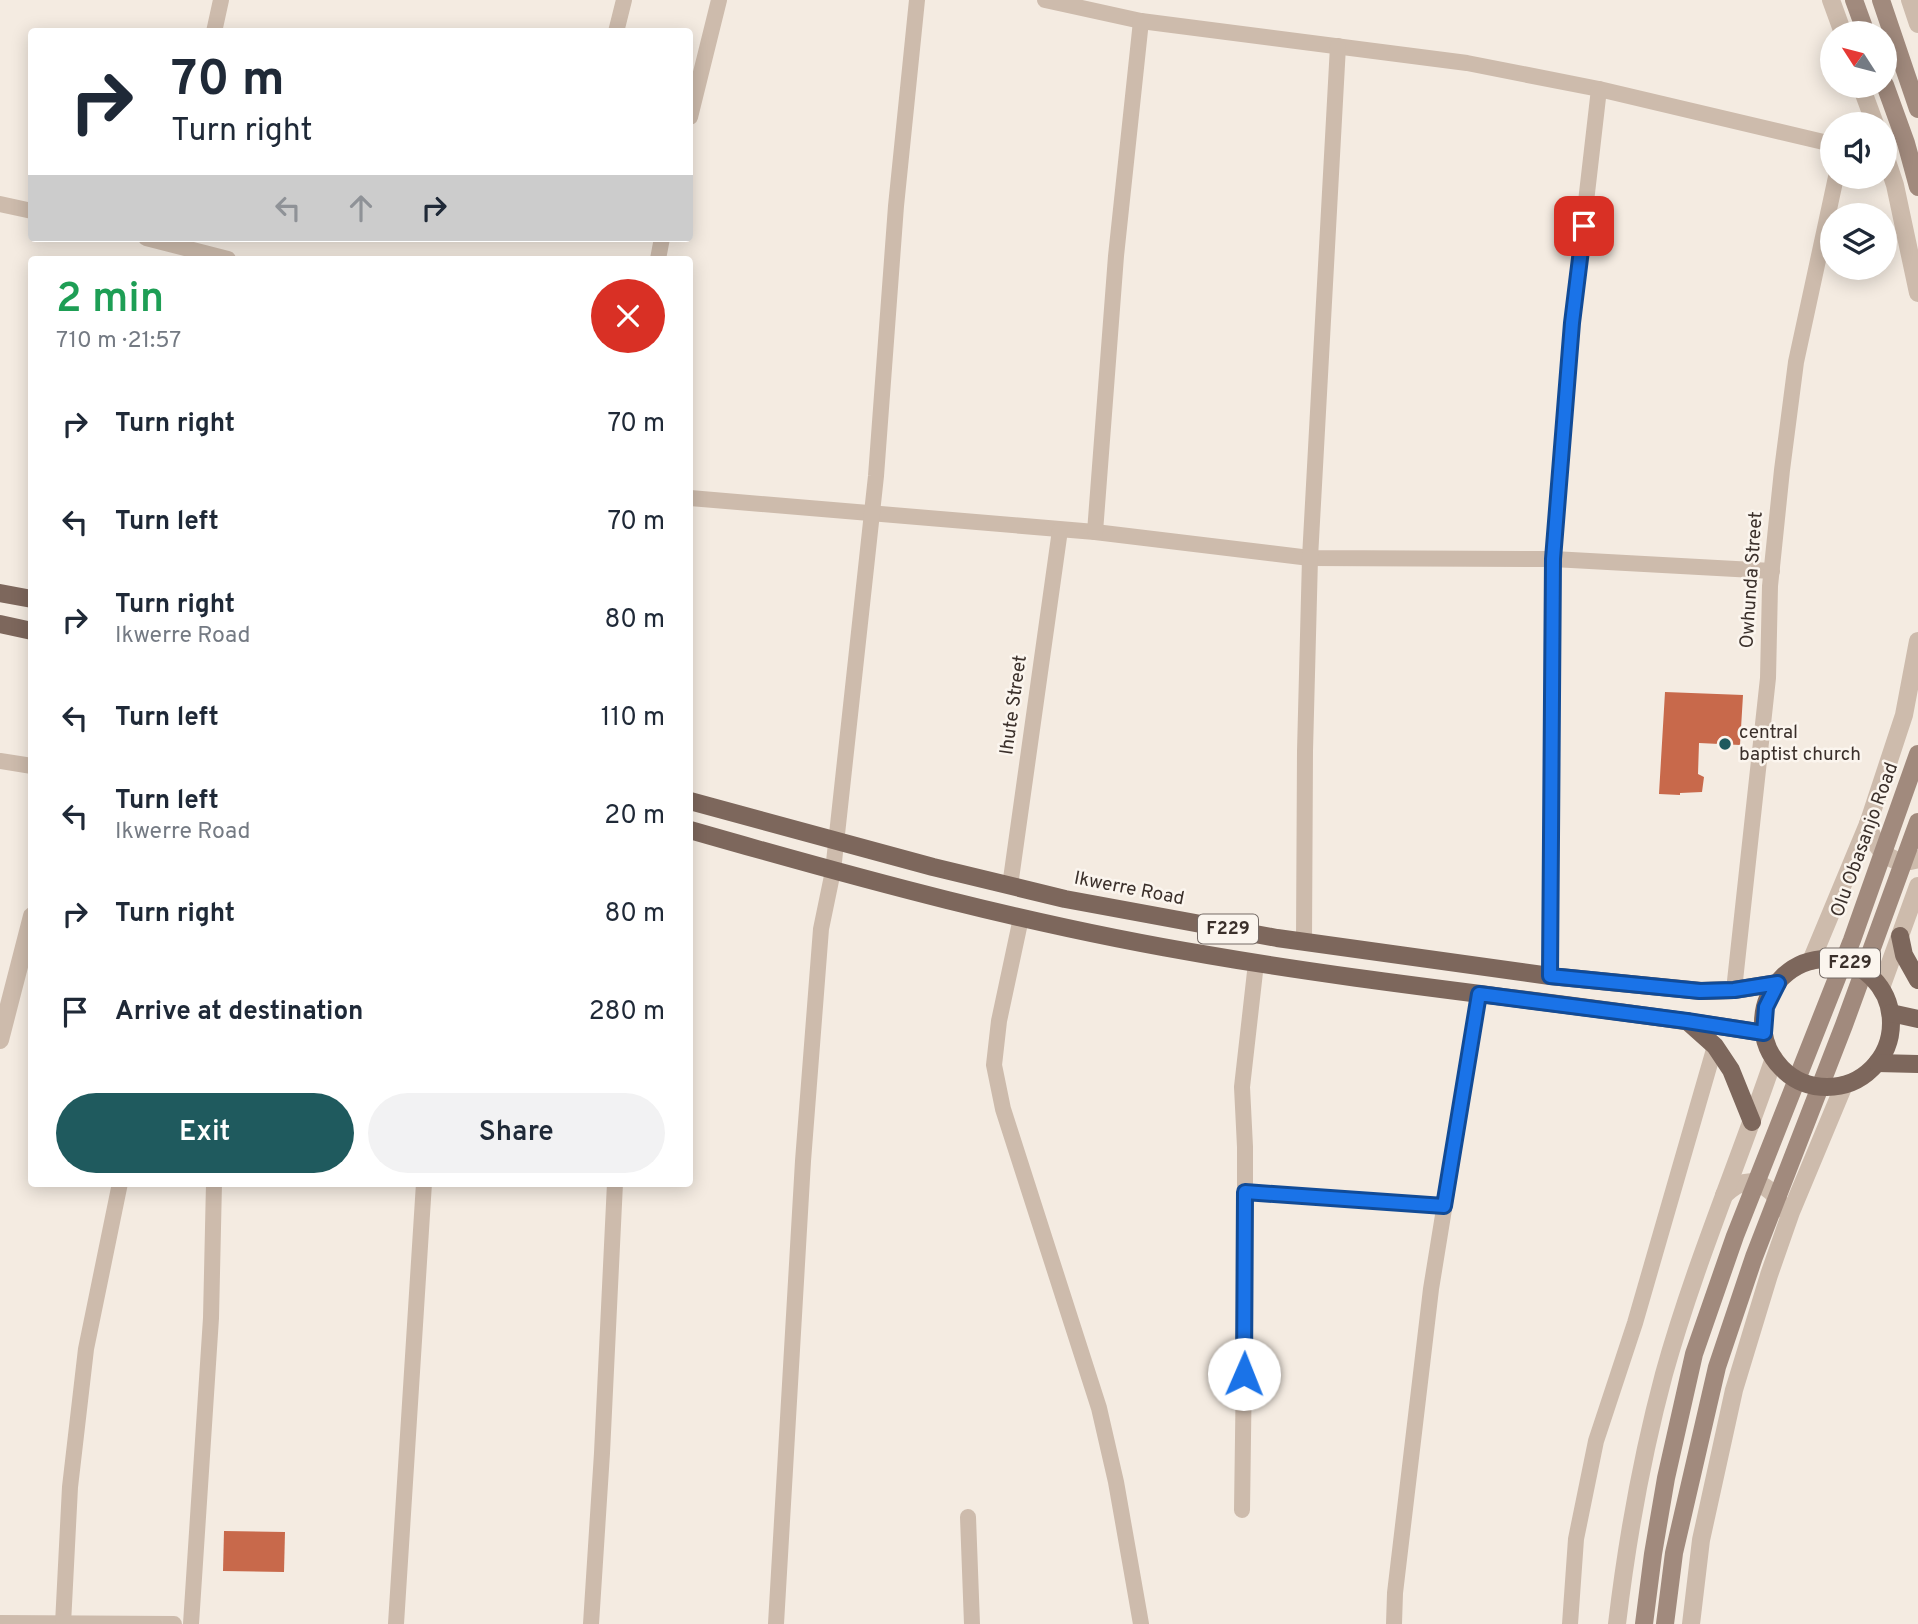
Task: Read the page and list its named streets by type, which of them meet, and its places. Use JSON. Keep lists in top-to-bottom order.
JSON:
{
  "streets": {
    "main road": ["Olu Obasanjo Road", "Ikwerre Road", "F229"],
    "street": ["Owhunda Street", "Ihute Street"]
  },
  "crossings": [
    ["Owhunda Street", "Ikwerre Road"],
    ["Ihute Street", "Ikwerre Road"],
    ["Ikwerre Road", "F229"]
  ],
  "places": ["central baptist church"],
  "north": "top left",
  "page": {
    "turn": ["70 m", "Turn right"],
    "heading": ["2 min", "710 m · 21:57"],
    "list": [
      {
        "name": "Turn right",
        "value": "70 m"
      },
      {
        "name": "Turn left",
        "value": "70 m"
      },
      {
        "name": "Turn right",
        "note": "Ikwerre Road",
        "value": "80 m"
      },
      {
        "name": "Turn left",
        "value": "110 m"
      },
      {
        "name": "Turn left",
        "note": "Ikwerre Road",
        "value": "20 m"
      },
      {
        "name": "Turn right",
        "value": "80 m"
      },
      {
        "name": "Arrive at destination",
        "value": "280 m"
      }
    ],
    "buttons": ["Exit", "Share"]
  }
}
